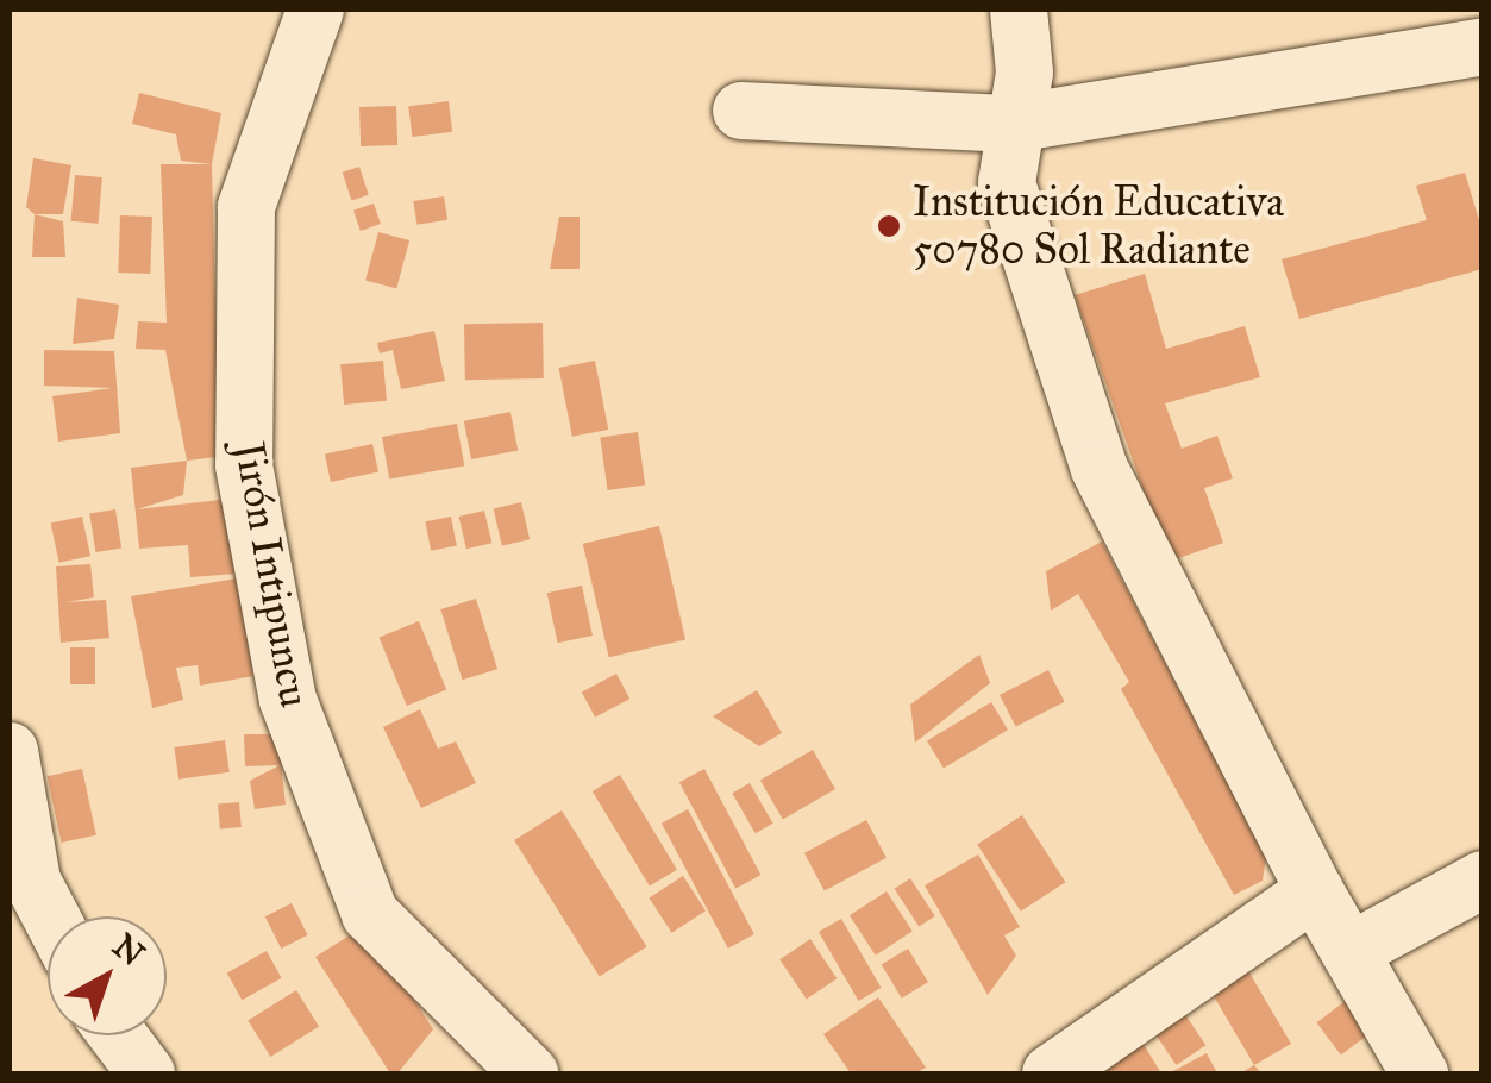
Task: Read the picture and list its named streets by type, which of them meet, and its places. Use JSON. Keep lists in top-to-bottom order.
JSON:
{
  "streets": {
    "street": ["Jirón Intipuncu"]
  },
  "places": ["Institución Educativa 50780 Sol Radiante"],
  "north": "top right"
}
